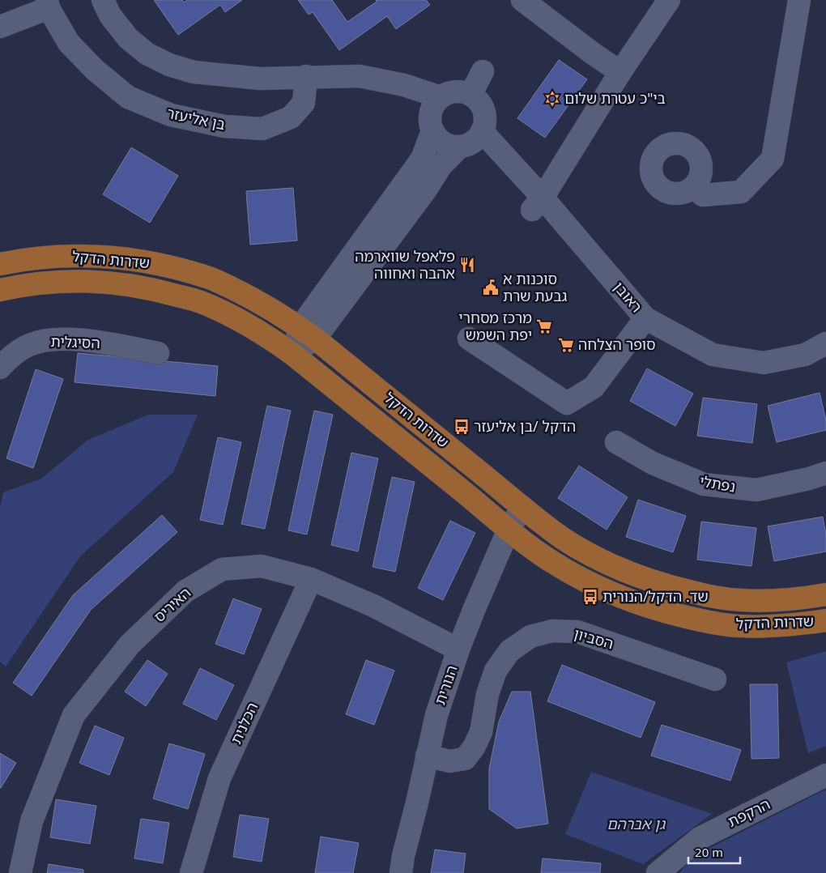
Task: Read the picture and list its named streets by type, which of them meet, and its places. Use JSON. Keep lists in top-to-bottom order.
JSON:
{
  "streets": {
    "main road": ["שדרות הדקל"],
    "street": [
      "בן אליעזר",
      "ראובן",
      "הסיגלית",
      "נפתלי",
      "האיריס",
      "הסביון",
      "הנורית",
      "הכלנית",
      "הרקפת"
    ]
  },
  "crossings": [
    ["שדרות הדקל", "הנורית"],
    ["האיריס", "הנורית"],
    ["האיריס", "הכלנית"],
    ["הסביון", "הנורית"]
  ],
  "parks": ["גן אברהם"],
  "places": {
    "synagogue": ["בי\"כ עטרת שלום"],
    "restaurant": ["פלאפל שווארמה אהבה ואחווה"],
    "public building": ["סוכנות א גבעת שרת"],
    "supermarket": ["מרכז מסחרי יפת השמש", "סופר הצלחה"],
    "bus stop": ["הדקל /בן אליעזר", "שד. הדקל/הנורית"]
  },
  "scale_bar": "20 m"
}
